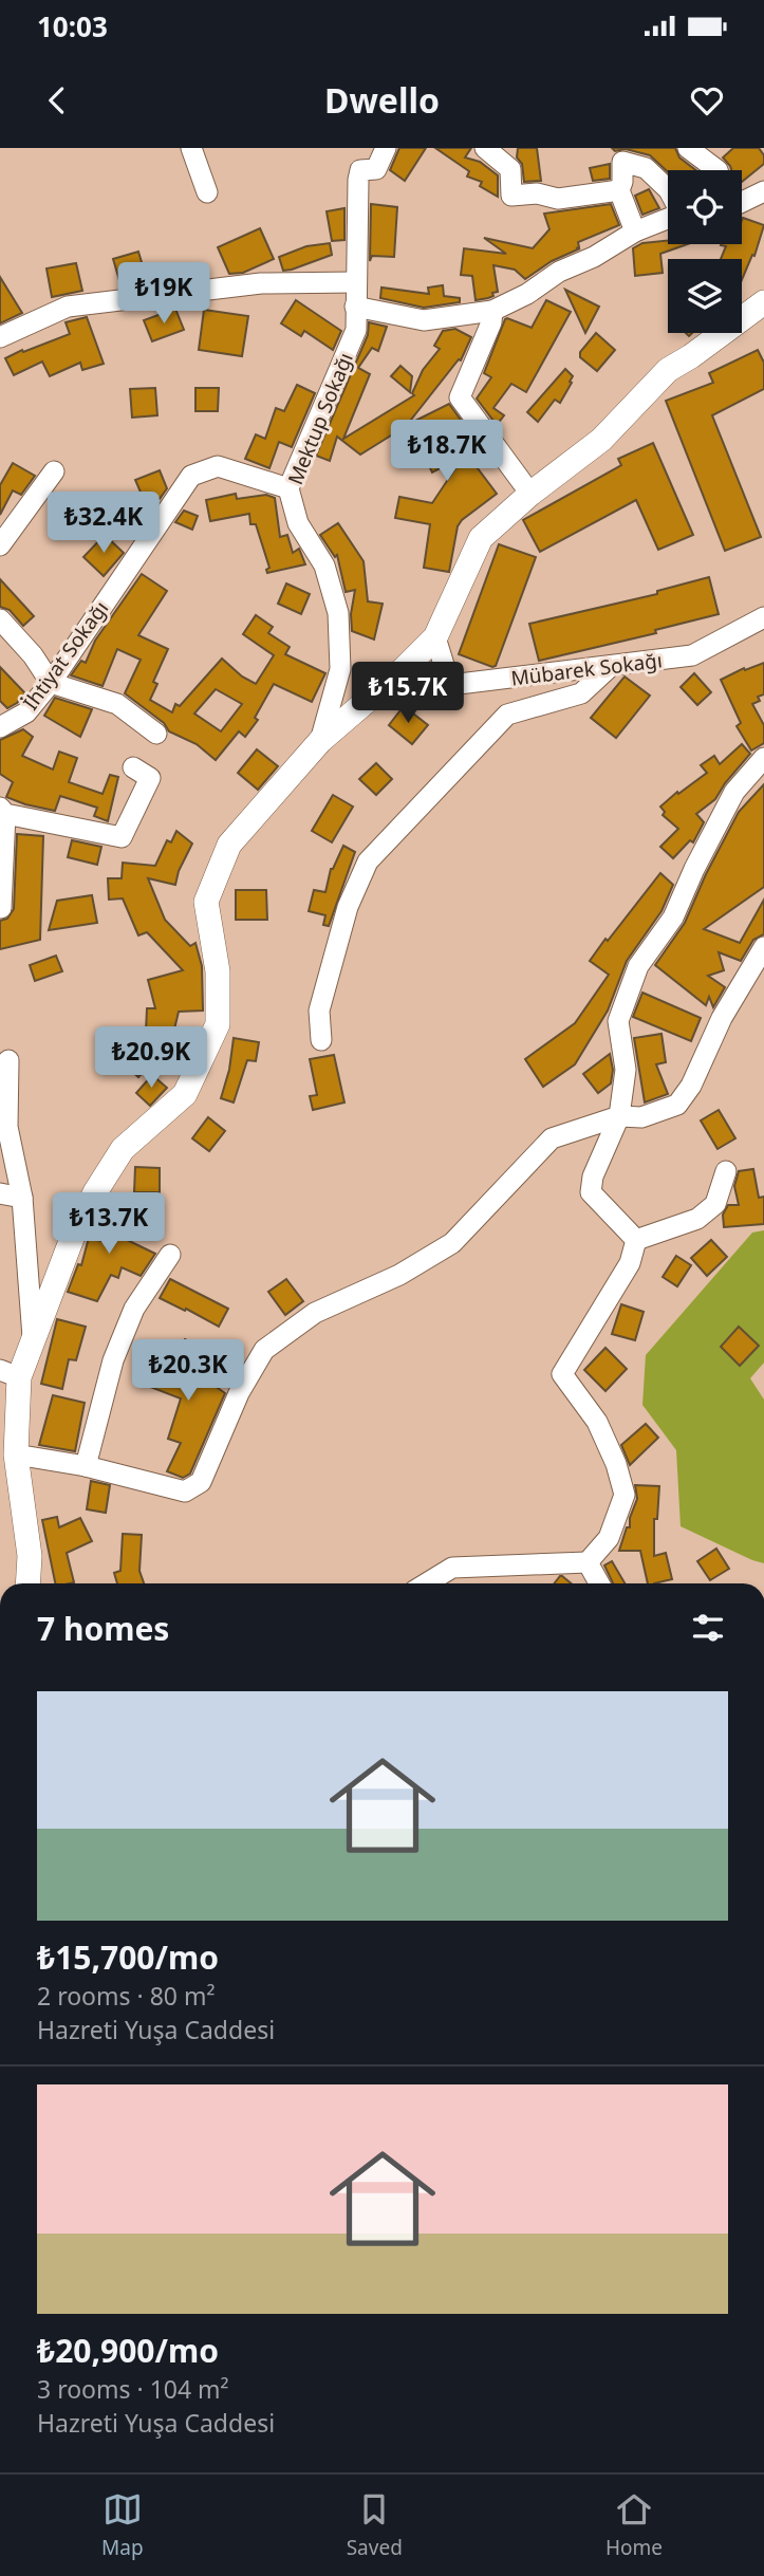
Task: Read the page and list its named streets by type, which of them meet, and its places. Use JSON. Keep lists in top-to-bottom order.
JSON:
{
  "streets": {
    "street": ["Mektup Sokağı", "İhtiyat Sokağı", "Mübarek Sokağı"]
  },
  "crossings": [
    ["Mektup Sokağı", "İhtiyat Sokağı"]
  ],
  "page": {
    "status": "10:03",
    "header": "Dwello",
    "price": [
      "₺19K",
      "₺18.7K",
      "₺32.4K",
      "₺15.7K",
      "₺20.9K",
      "₺13.7K",
      "₺20.3K"
    ],
    "heading": "7 homes",
    "list": [
      {
        "name": "₺15,700/mo",
        "note": "2 rooms · 80 m² · Hazreti Yuşa Caddesi"
      },
      {
        "name": "₺20,900/mo",
        "note": "3 rooms · 104 m² · Hazreti Yuşa Caddesi"
      }
    ],
    "tabs": ["Map", "Saved", "Home"]
  }
}
